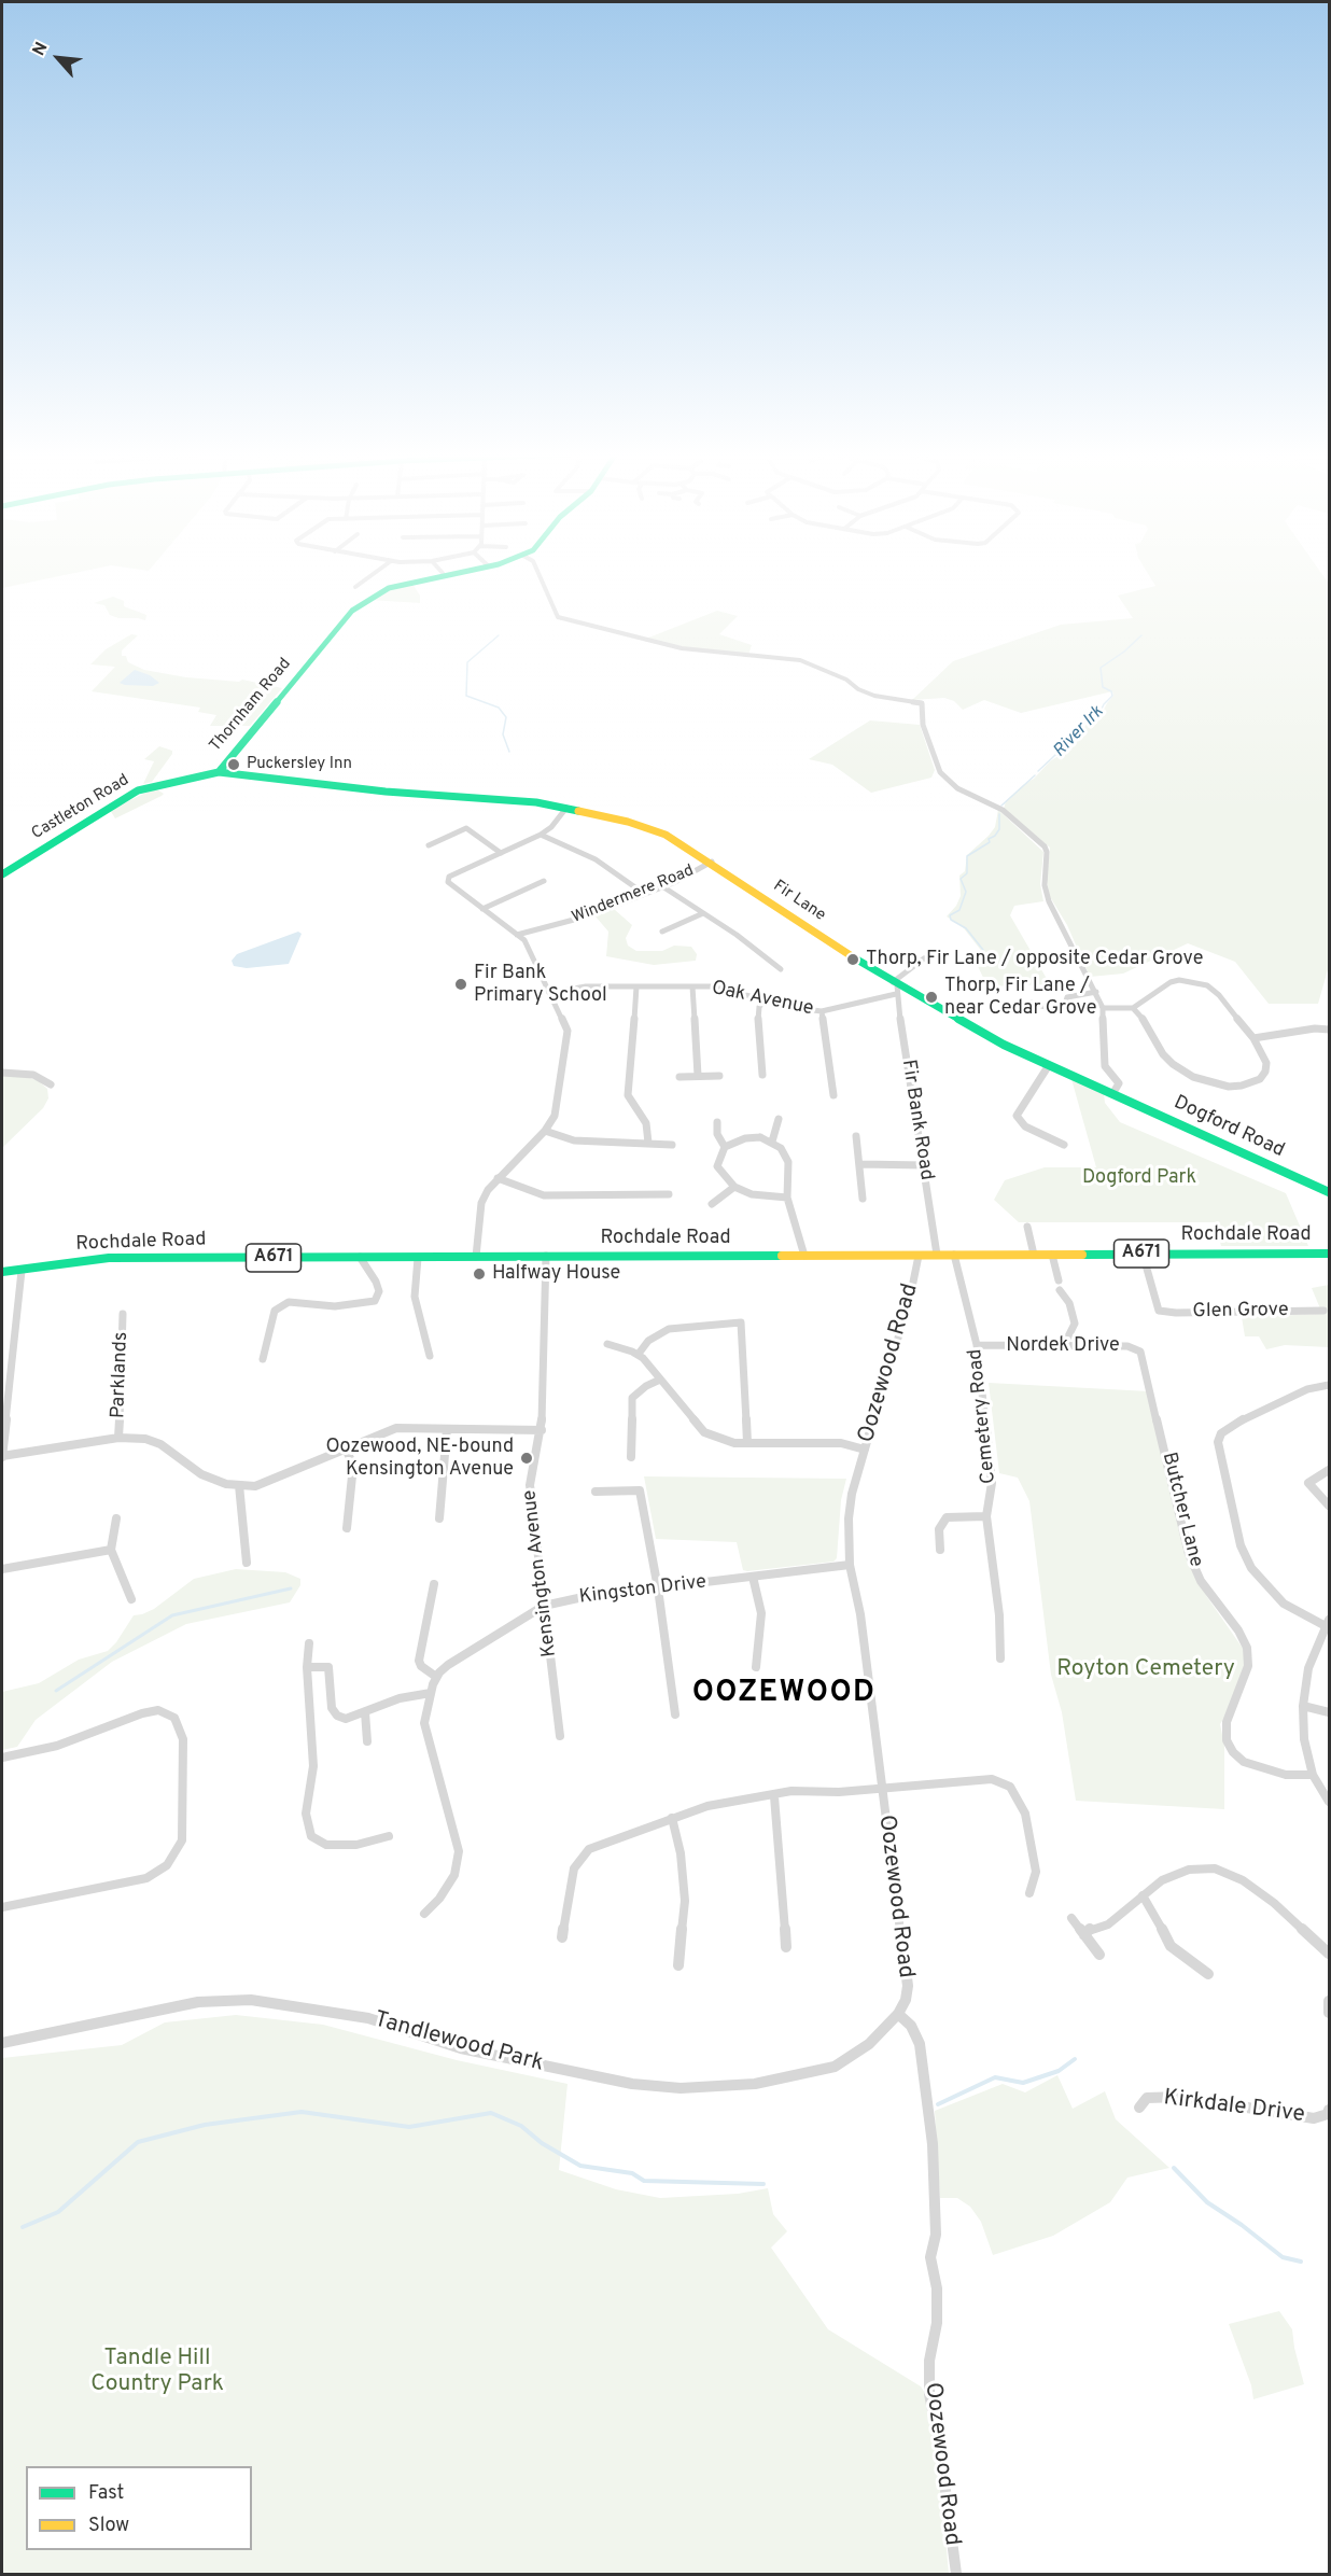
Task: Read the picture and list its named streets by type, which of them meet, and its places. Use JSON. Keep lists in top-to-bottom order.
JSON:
{
  "streets": {
    "street": [
      "Thornham Road",
      "Castleton Road",
      "Windermere Road",
      "Fir Lane",
      "Oak Avenue",
      "Fir Bank Road",
      "Dogford Road",
      "Rochdale Road",
      "A671",
      "Glen Grove",
      "Nordek Drive",
      "Oozewood Road",
      "Parklands",
      "Cemetery Road",
      "Butcher Lane",
      "Kensington Avenue",
      "Kingston Drive",
      "Tandlewood Park",
      "Kirkdale Drive"
    ]
  },
  "crossings": [
    ["Thornham Road", "Castleton Road"],
    ["Castleton Road", "Fir Lane"],
    ["Windermere Road", "Fir Lane"],
    ["Fir Lane", "Oak Avenue"],
    ["Fir Lane", "Fir Bank Road"],
    ["Fir Lane", "Dogford Road"],
    ["Oak Avenue", "Fir Bank Road"],
    ["Fir Bank Road", "Rochdale Road"],
    ["Rochdale Road", "Glen Grove"],
    ["Rochdale Road", "Oozewood Road"],
    ["Rochdale Road", "Cemetery Road"],
    ["Rochdale Road", "Kensington Avenue"],
    ["Nordek Drive", "Cemetery Road"],
    ["Nordek Drive", "Butcher Lane"],
    ["Oozewood Road", "Kingston Drive"],
    ["Oozewood Road", "Tandlewood Park"],
    ["Kensington Avenue", "Kingston Drive"]
  ],
  "districts": ["OOZEWOOD"],
  "water": ["River Irk"],
  "parks": ["Dogford Park", "Royton Cemetery", "Tandle Hill Country Park"],
  "places": [
    "Puckersley Inn",
    "Thorp, Fir Lane / opposite Cedar Grove",
    "Fir Bank Primary School",
    "Thorp, Fir Lane / near Cedar Grove",
    "Halfway House",
    "Oozewood, NE-bound Kensington Avenue"
  ],
  "legend": ["Fast", "Slow"],
  "north": "top left"
}
